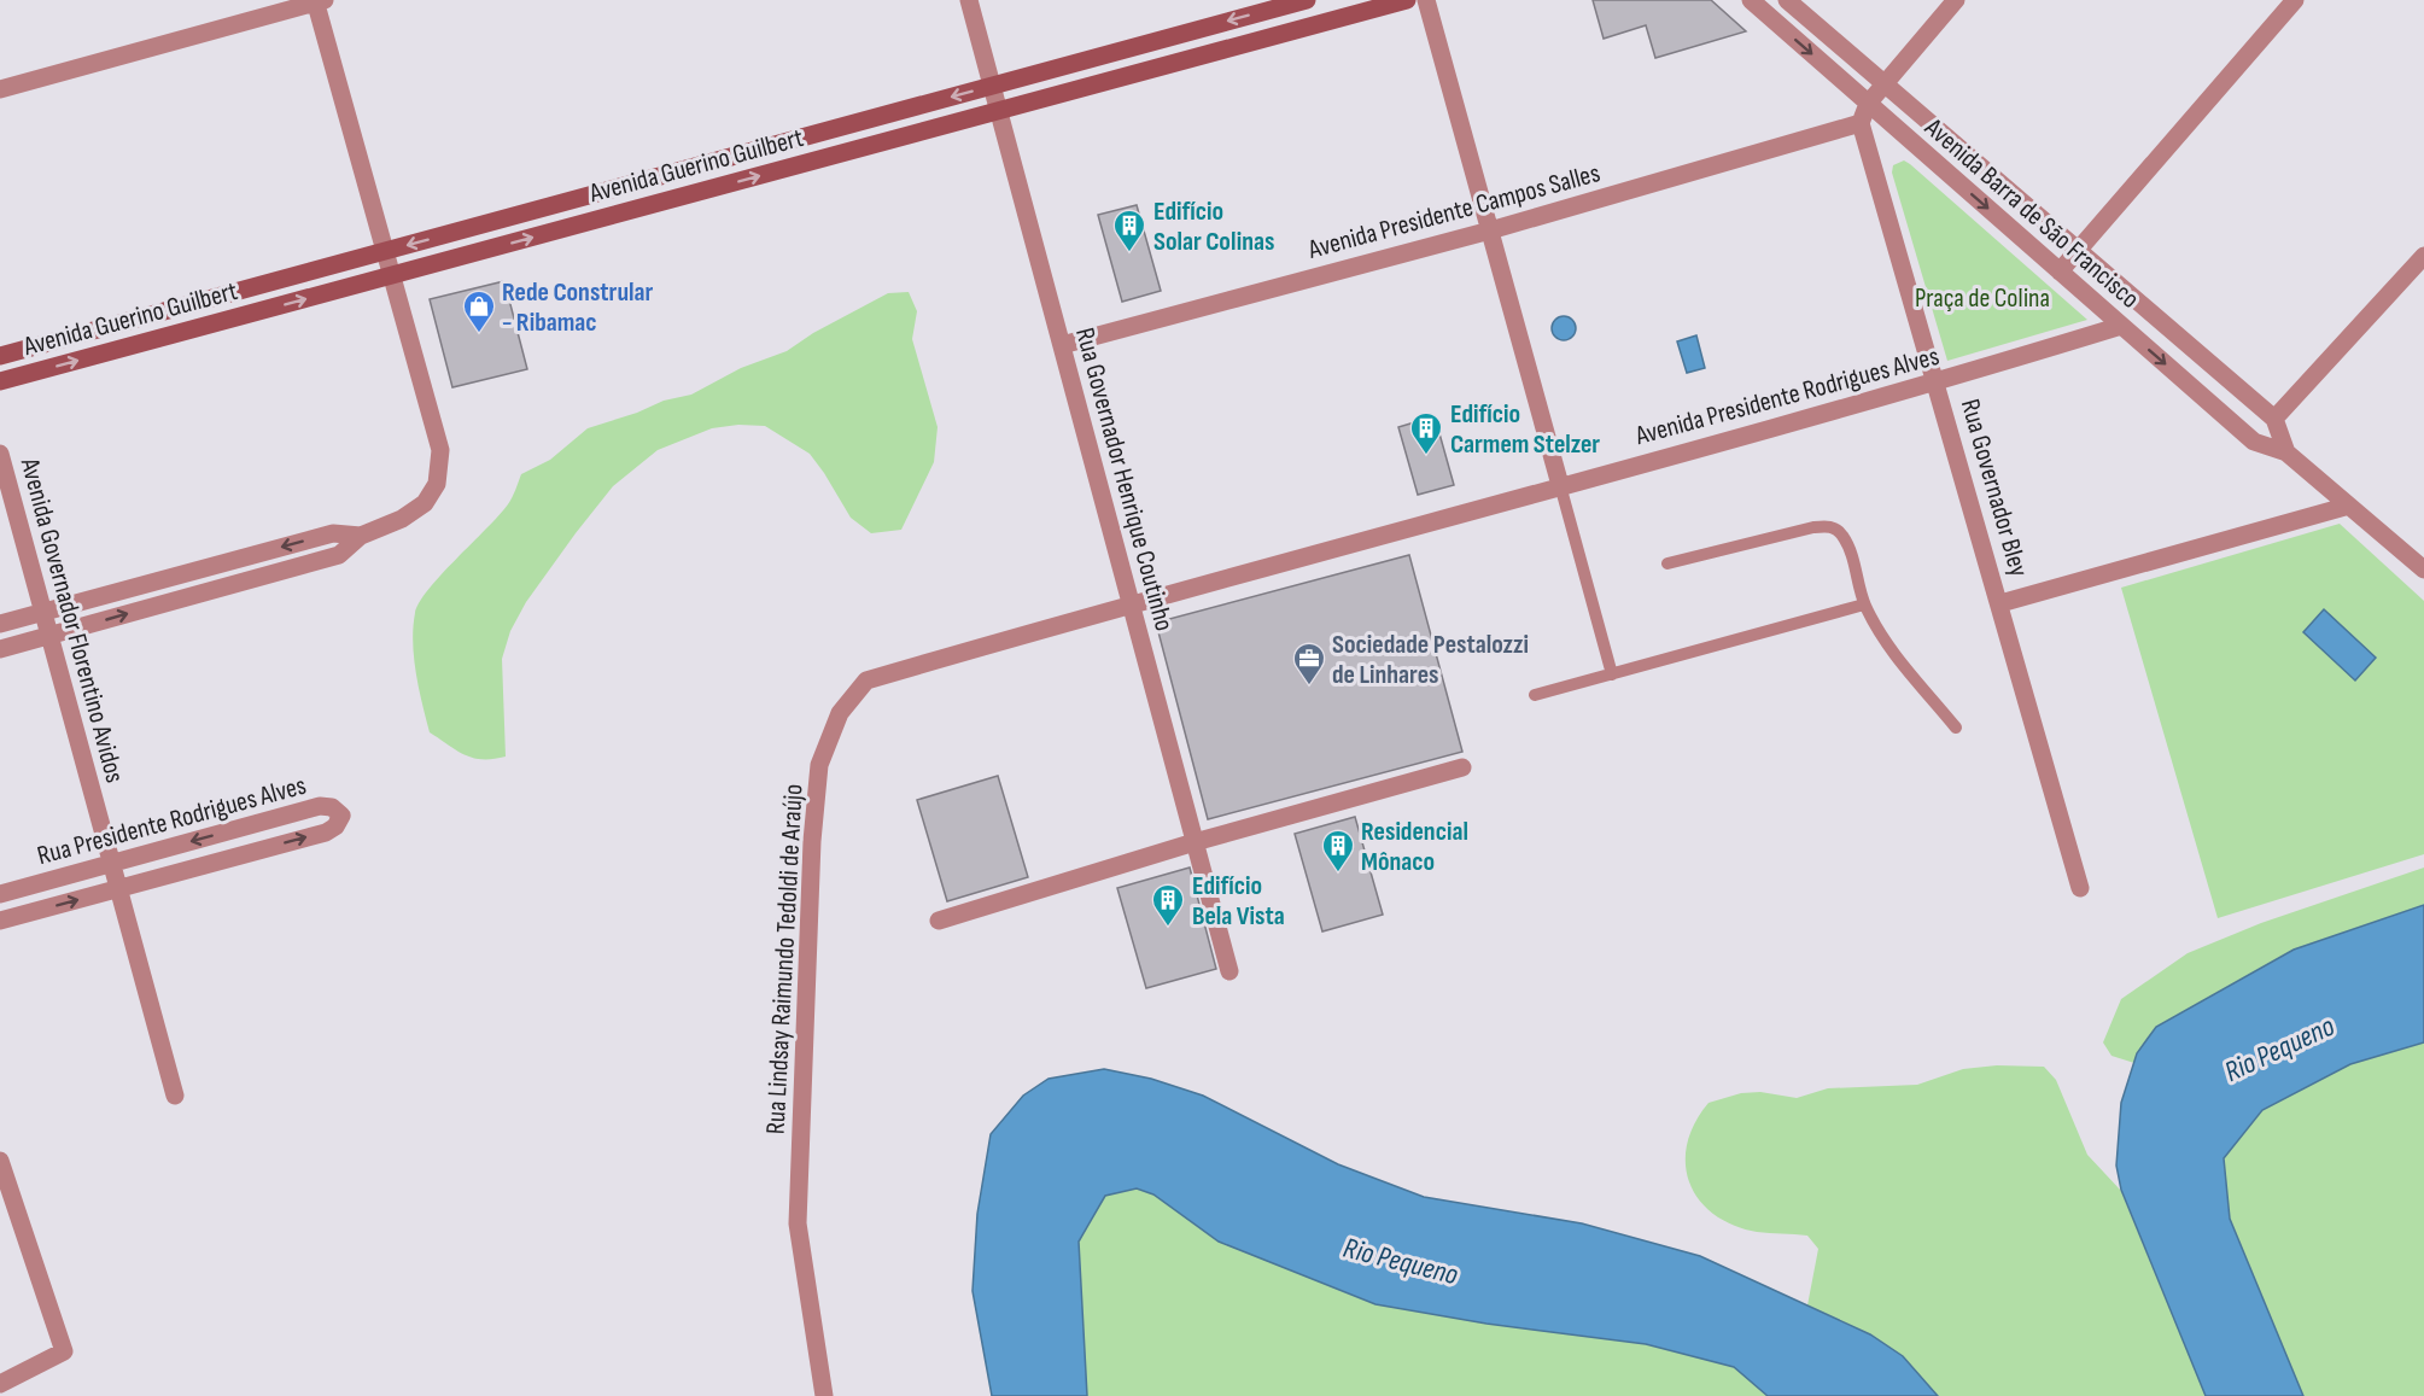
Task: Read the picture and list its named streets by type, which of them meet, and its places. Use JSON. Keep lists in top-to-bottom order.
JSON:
{
  "streets": {
    "main road": ["Avenida Guerino Guilbert"],
    "street": [
      "Avenida Presidente Campos Salles",
      "Avenida Barra de São Francisco",
      "Avenida Presidente Rodrigues Alves",
      "Rua Governador Henrique Coutinho",
      "Rua Governador Bley",
      "Avenida Governador Florentino Avidos",
      "Rua Presidente Rodrigues Alves",
      "Rua Lindsay Raimundo Tedoldi de Araújo"
    ]
  },
  "crossings": [
    ["Avenida Guerino Guilbert", "Rua Governador Henrique Coutinho"],
    ["Avenida Presidente Campos Salles", "Rua Governador Henrique Coutinho"],
    ["Avenida Presidente Campos Salles", "Rua Governador Bley"],
    ["Avenida Barra de São Francisco", "Avenida Presidente Rodrigues Alves"],
    ["Avenida Presidente Rodrigues Alves", "Rua Governador Henrique Coutinho"],
    ["Avenida Presidente Rodrigues Alves", "Rua Governador Bley"],
    ["Avenida Presidente Rodrigues Alves", "Rua Lindsay Raimundo Tedoldi de Araújo"],
    ["Rua Governador Henrique Coutinho", "Rua Lindsay Raimundo Tedoldi de Araújo"],
    ["Avenida Governador Florentino Avidos", "Rua Presidente Rodrigues Alves"]
  ],
  "water": ["Rio Pequeno"],
  "parks": ["Praça de Colina"],
  "places": {
    "building": [
      "Edifício Solar Colinas",
      "Edifício Carmem Stelzer",
      "Residencial Mônaco",
      "Edifício Bela Vista"
    ],
    "shop": ["Rede Constrular - Ribamac"],
    "office": ["Sociedade Pestalozzi de Linhares"]
  }
}
